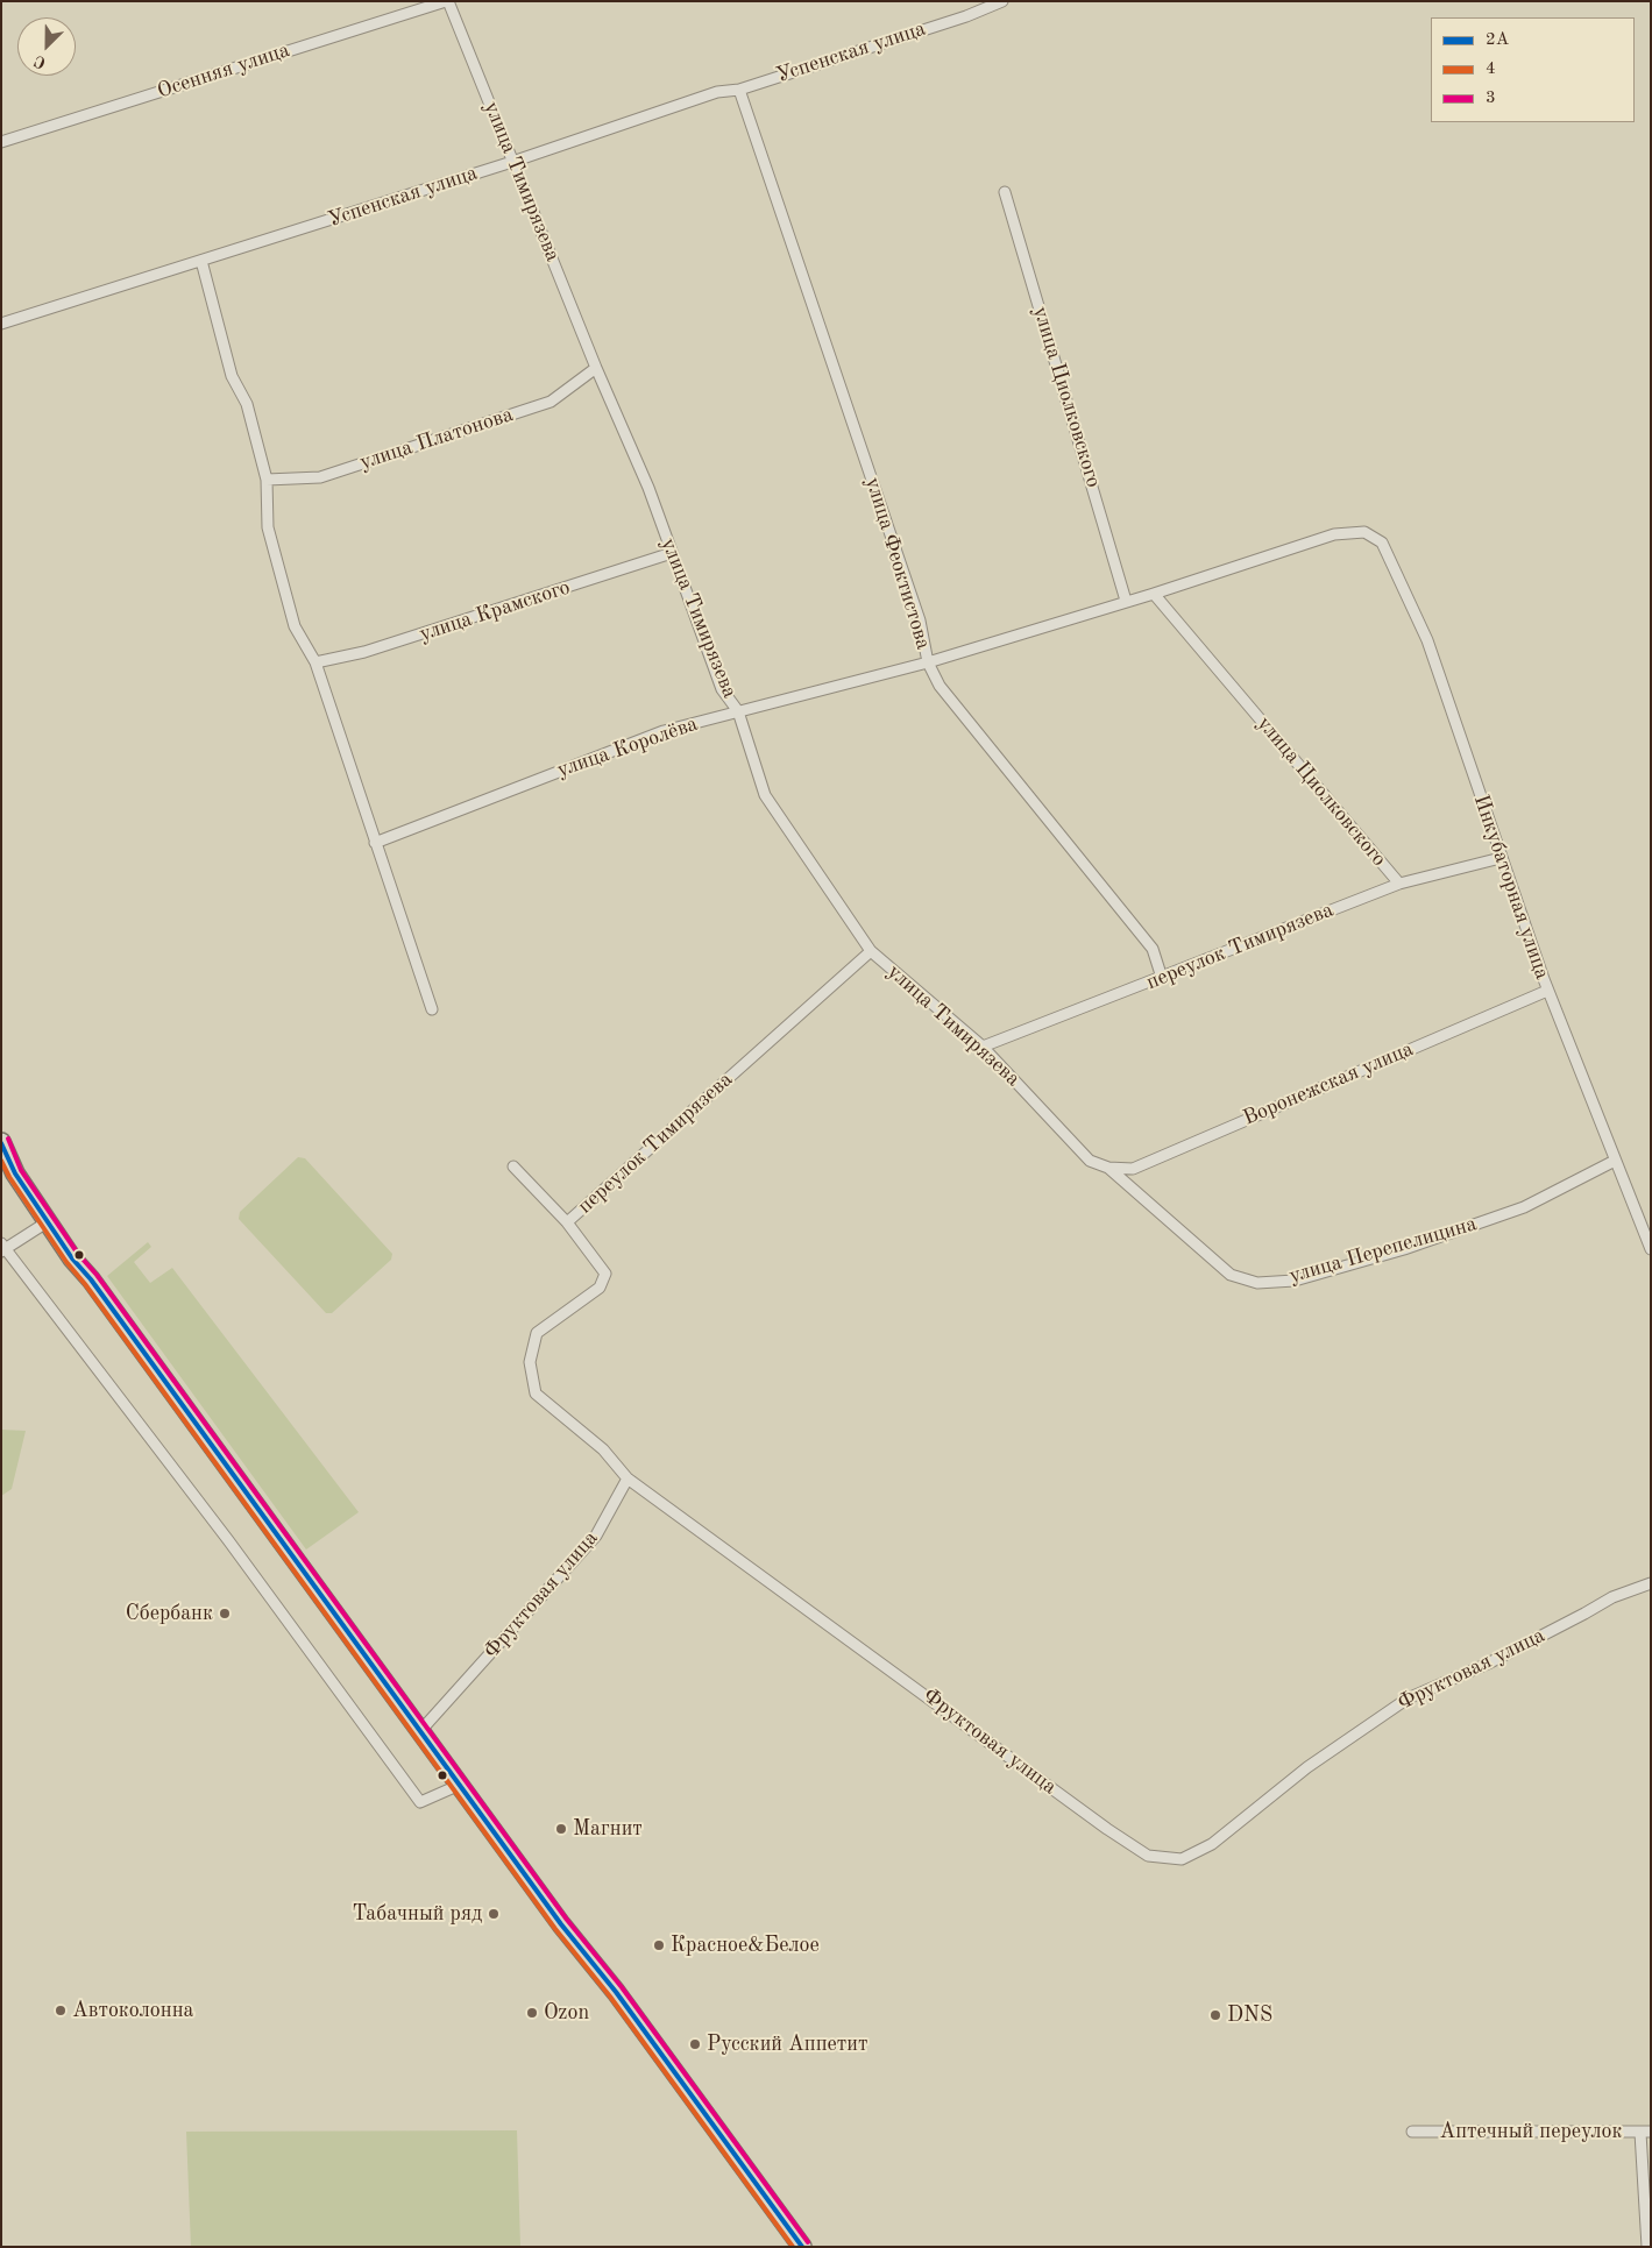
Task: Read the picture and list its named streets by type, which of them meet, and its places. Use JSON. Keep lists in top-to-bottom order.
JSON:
{
  "streets": {
    "street": [
      "Успенская улица",
      "Осенняя улица",
      "улица Тимирязева",
      "улица Циолковского",
      "улица Платонова",
      "улица Феоктистова",
      "улица Крамского",
      "улица Королёва",
      "Инкубаторная улица",
      "переулок Тимирязева",
      "Воронежская улица",
      "улица Перепелицина",
      "Фруктовая улица",
      "Аптечный переулок"
    ]
  },
  "crossings": [
    ["Успенская улица", "улица Тимирязева"],
    ["Успенская улица", "улица Феоктистова"],
    ["Осенняя улица", "улица Тимирязева"],
    ["улица Тимирязева", "улица Платонова"],
    ["улица Тимирязева", "улица Крамского"],
    ["улица Тимирязева", "улица Королёва"],
    ["улица Тимирязева", "переулок Тимирязева"],
    ["улица Тимирязева", "Воронежская улица"],
    ["улица Тимирязева", "улица Перепелицина"],
    ["улица Циолковского", "улица Королёва"],
    ["улица Циолковского", "переулок Тимирязева"],
    ["улица Феоктистова", "улица Королёва"],
    ["улица Феоктистова", "переулок Тимирязева"],
    ["улица Королёва", "Инкубаторная улица"],
    ["Инкубаторная улица", "переулок Тимирязева"],
    ["Инкубаторная улица", "Воронежская улица"],
    ["Инкубаторная улица", "улица Перепелицина"],
    ["переулок Тимирязева", "Фруктовая улица"],
    ["Воронежская улица", "улица Перепелицина"]
  ],
  "places": [
    "Сбербанк",
    "Магнит",
    "Табачный ряд",
    "Красное&Белое",
    "Автоколонна",
    "Ozon",
    "DNS",
    "Русский Аппетит"
  ],
  "lines": ["transit line 3", "transit line 2А", "transit line 4"],
  "legend": ["2А", "4", "3"],
  "north": "bottom left"
}
